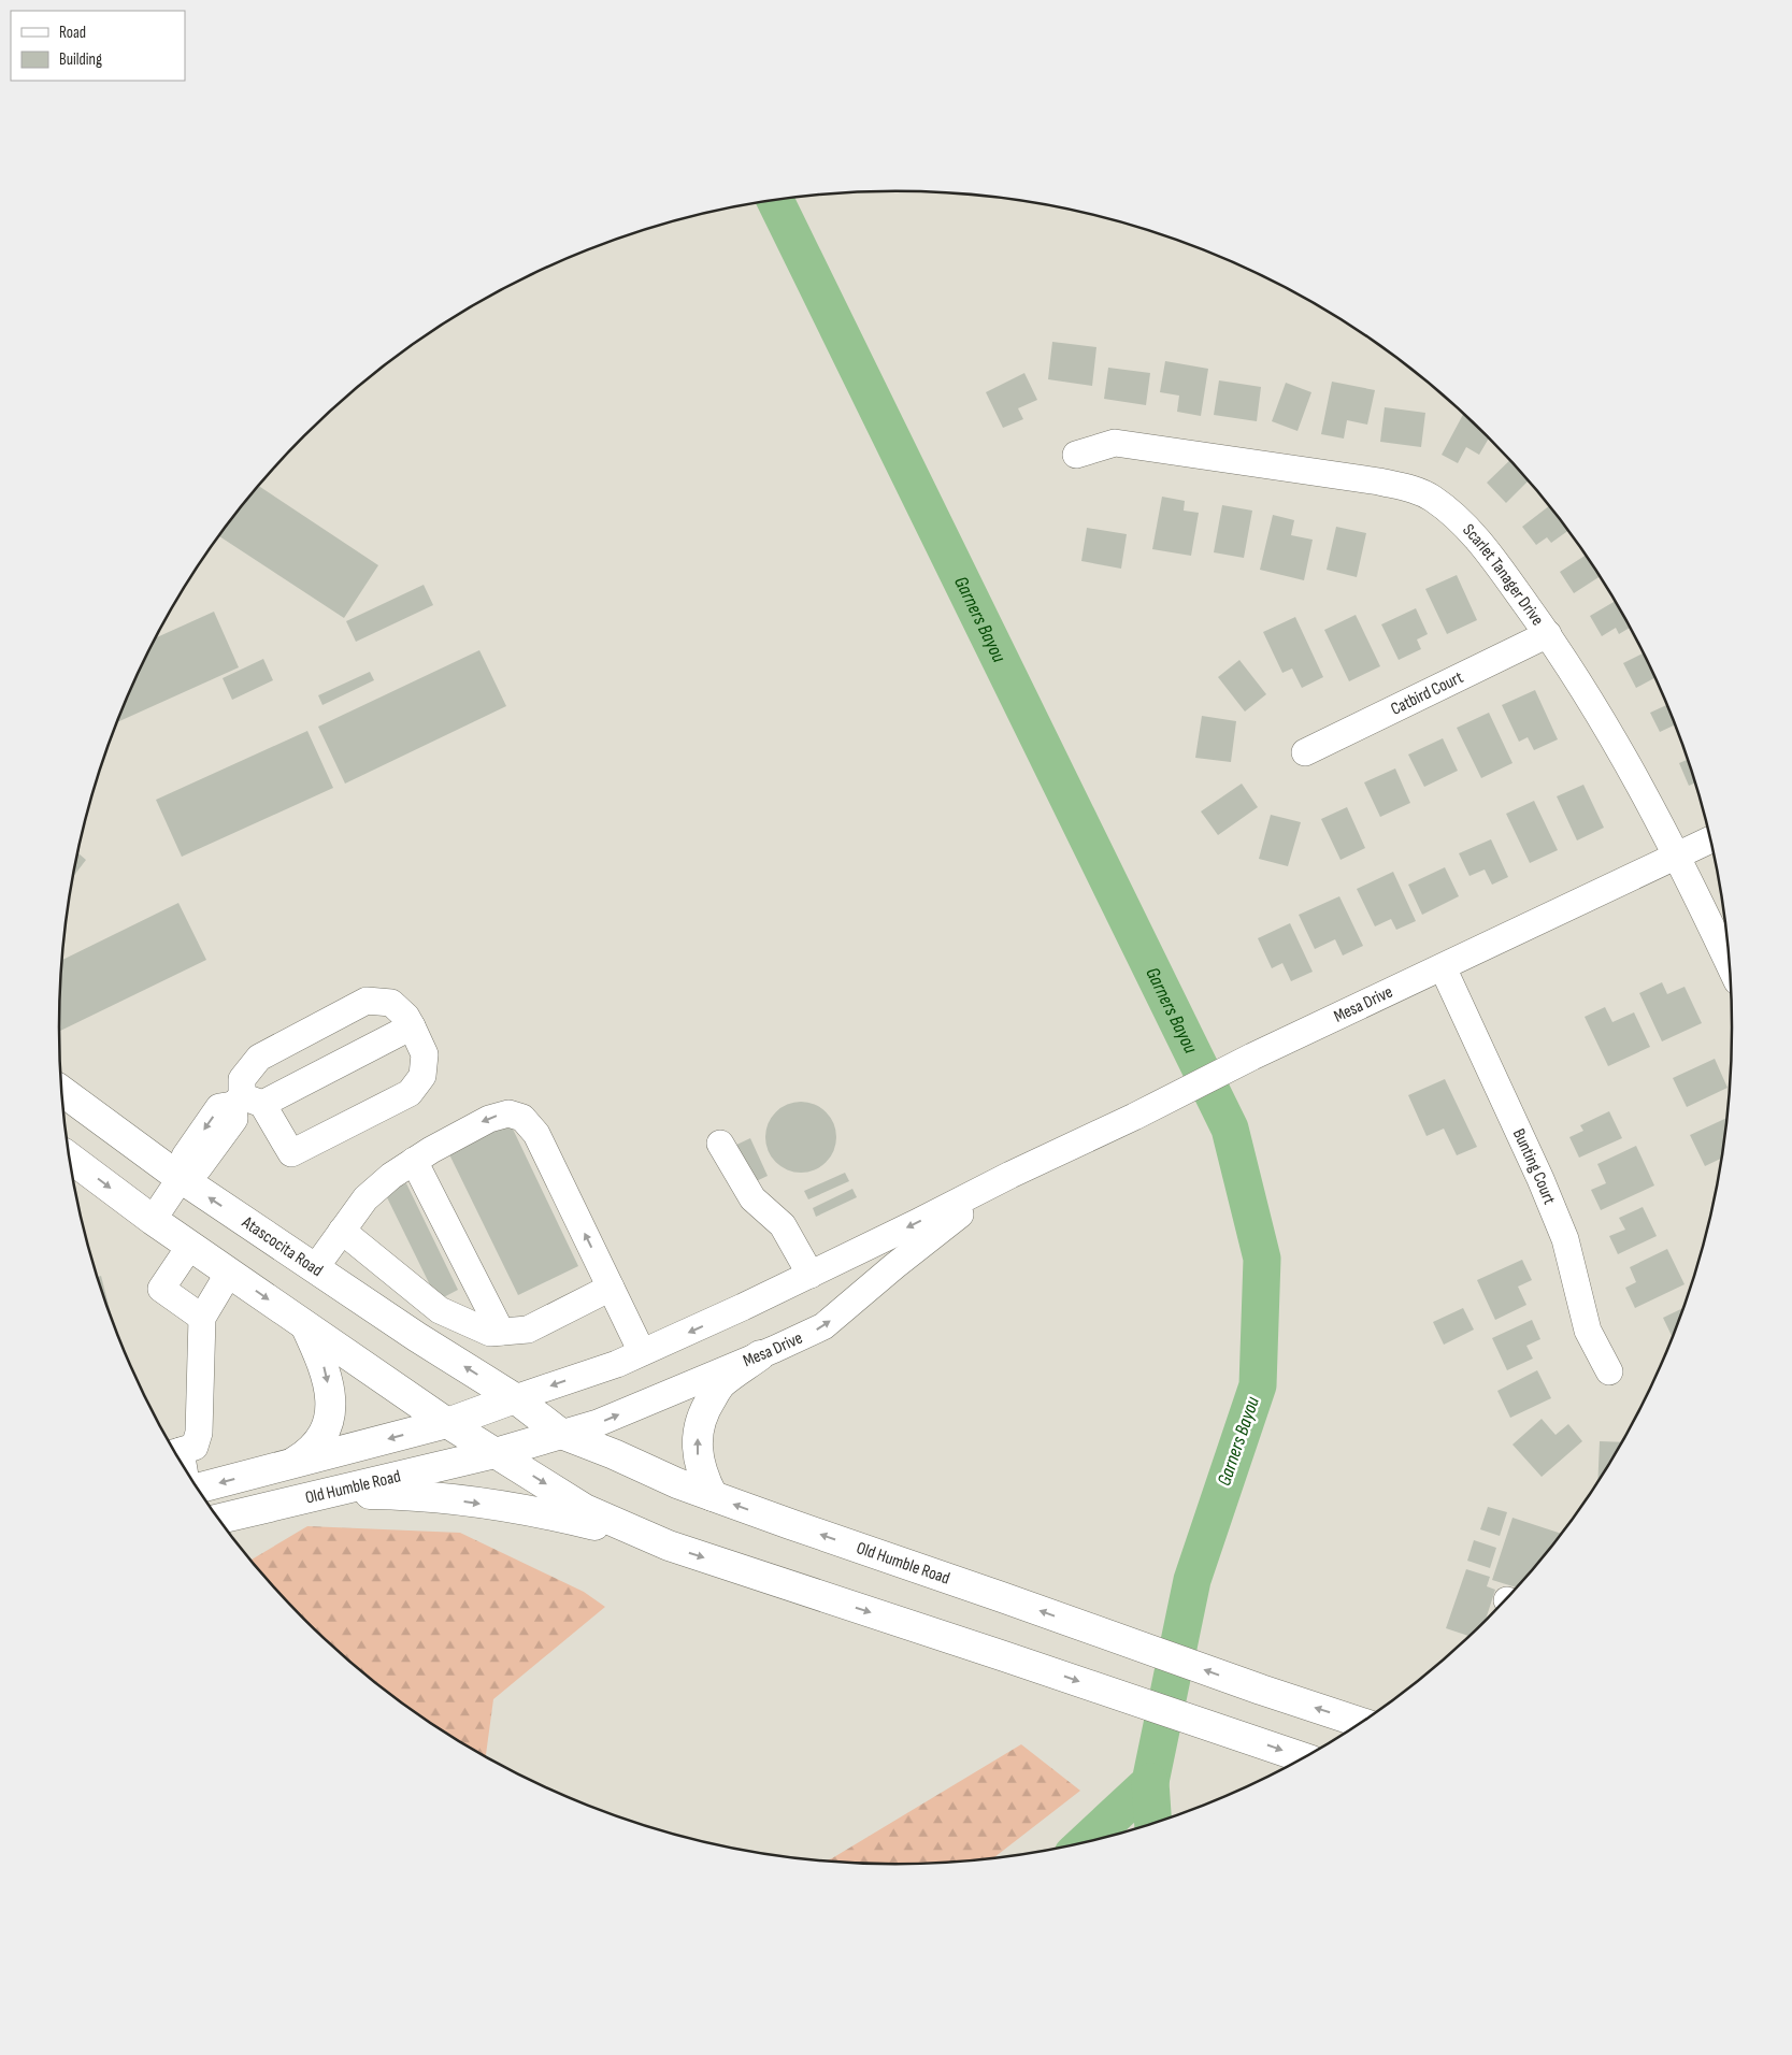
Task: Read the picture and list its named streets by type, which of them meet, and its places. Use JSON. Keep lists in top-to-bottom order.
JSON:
{
  "streets": {
    "main road": ["Mesa Drive", "Atascocita Road", "Old Humble Road"],
    "street": ["Scarlet Tanager Drive", "Catbird Court", "Bunting Court"]
  },
  "crossings": [
    ["Scarlet Tanager Drive", "Catbird Court"],
    ["Scarlet Tanager Drive", "Mesa Drive"],
    ["Mesa Drive", "Bunting Court"],
    ["Mesa Drive", "Atascocita Road"],
    ["Mesa Drive", "Old Humble Road"],
    ["Atascocita Road", "Old Humble Road"]
  ],
  "water": ["Garners Bayou"],
  "legend": ["Road", "Building"]
}
